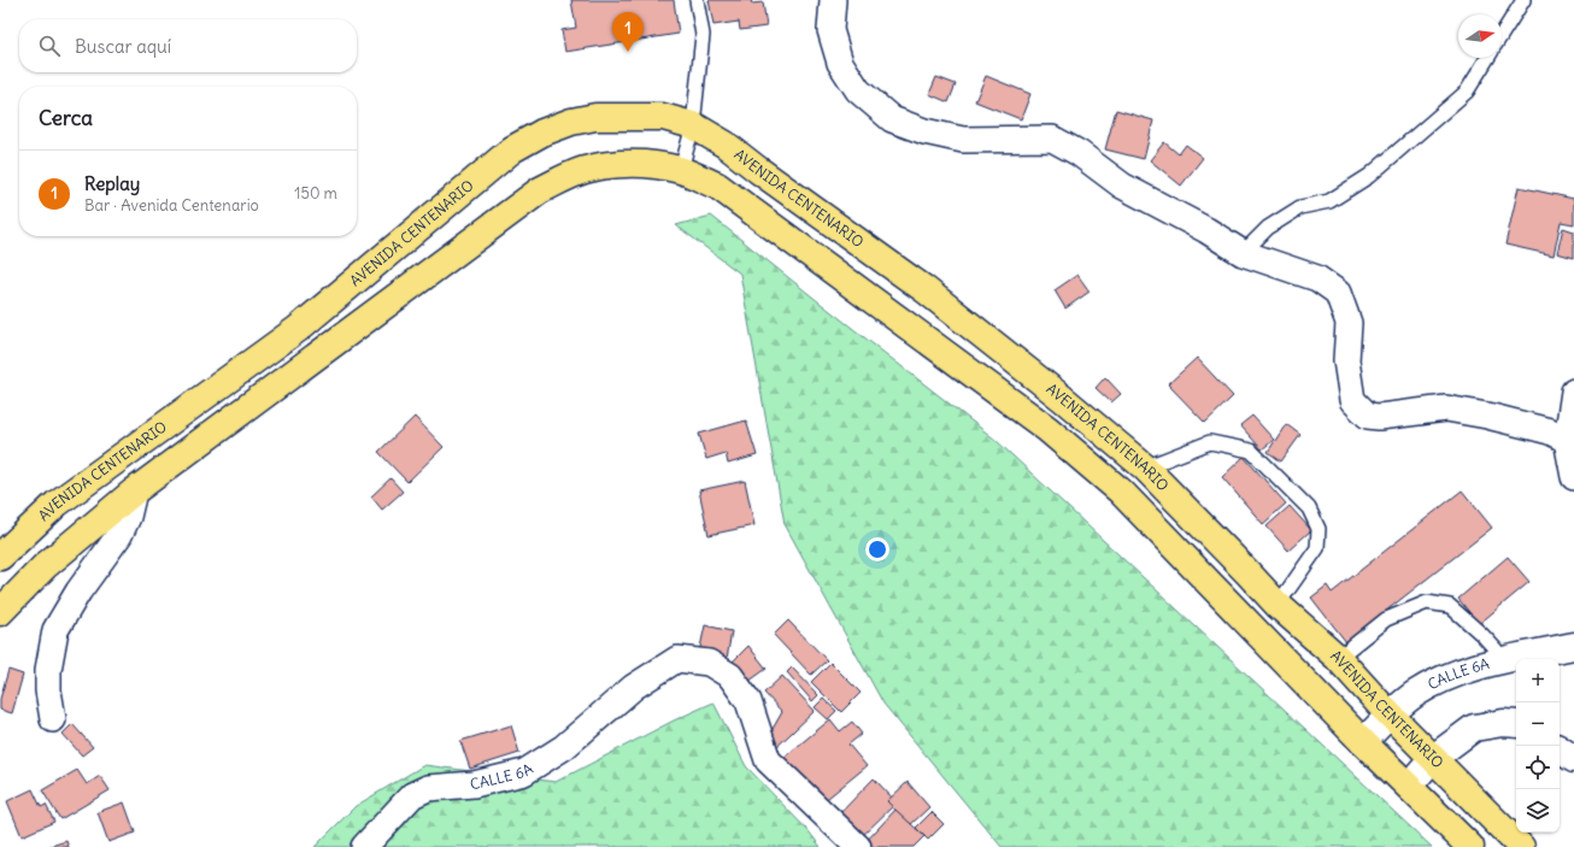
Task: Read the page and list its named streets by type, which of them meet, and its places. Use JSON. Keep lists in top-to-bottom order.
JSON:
{
  "streets": {
    "main road": ["AVENIDA CENTENARIO"],
    "street": ["CALLE 6A"]
  },
  "crossings": [
    ["AVENIDA CENTENARIO", "CALLE 6A"]
  ],
  "north": "right",
  "page": {
    "pins": "1",
    "search": "Buscar aquí",
    "heading": "Cerca",
    "list": [
      {
        "mark": "1",
        "name": "Replay",
        "note": "Bar · Avenida Centenario",
        "value": "150 m"
      }
    ],
    "map_buttons": ["+", "−"]
  }
}
